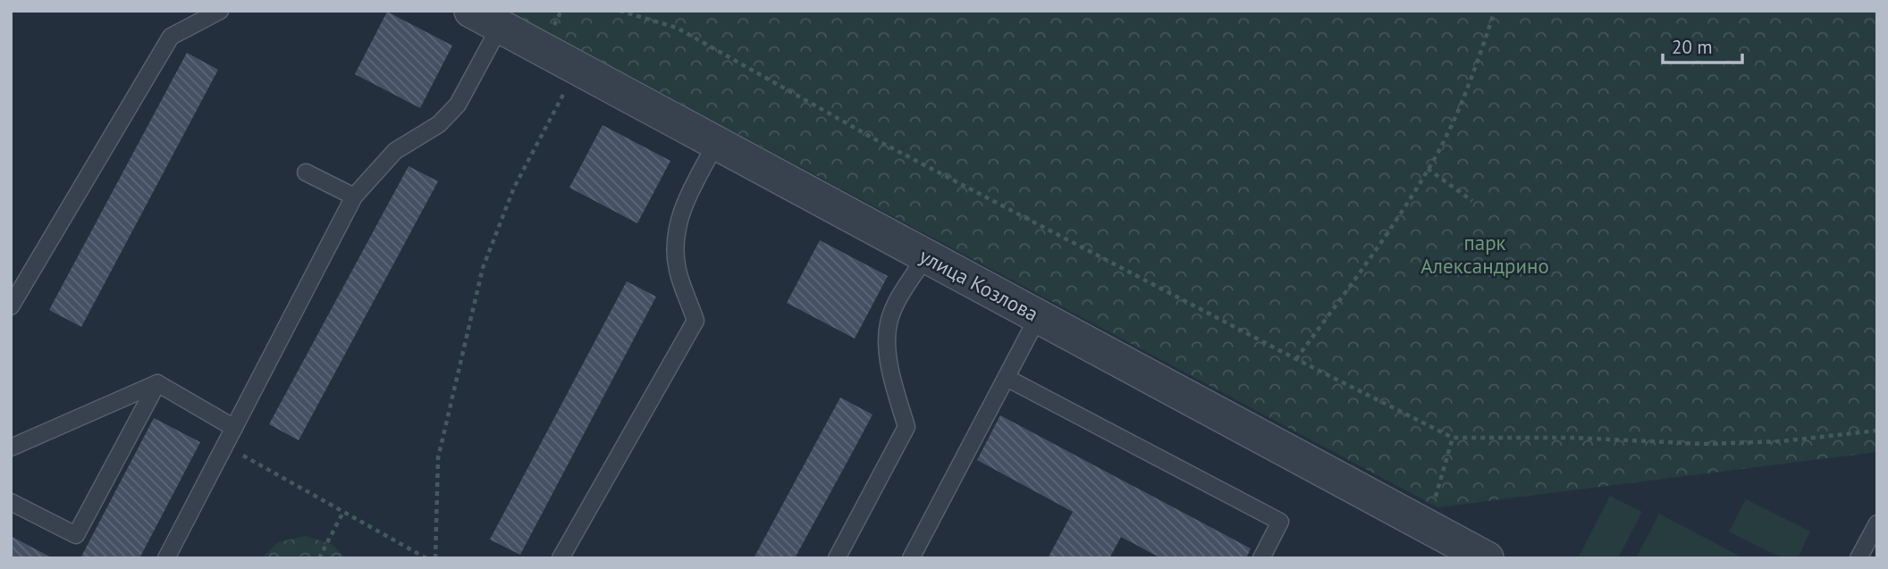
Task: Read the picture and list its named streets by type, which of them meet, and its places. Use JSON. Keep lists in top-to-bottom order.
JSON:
{
  "streets": {
    "street": ["улица Козлова"]
  },
  "parks": ["парк Александрино"],
  "scale_bar": "20 m"
}
